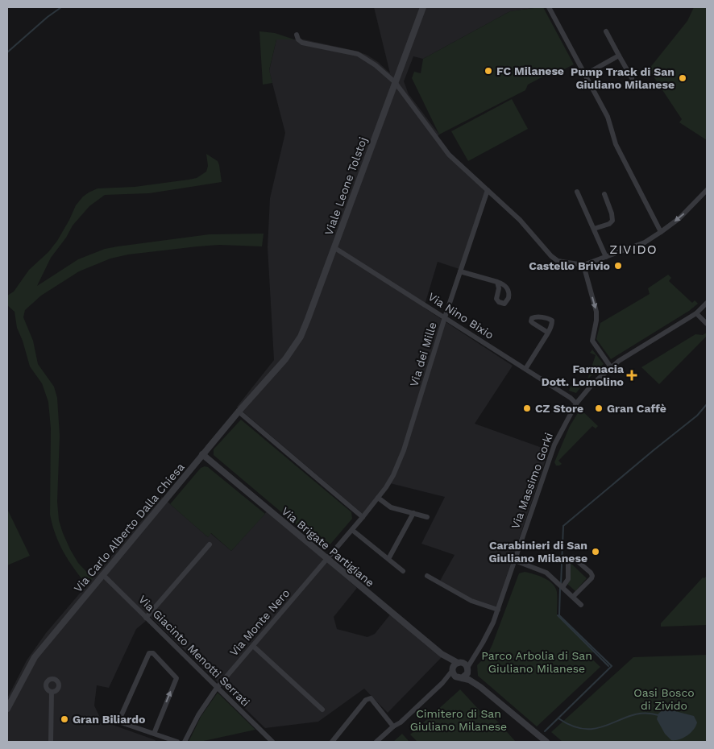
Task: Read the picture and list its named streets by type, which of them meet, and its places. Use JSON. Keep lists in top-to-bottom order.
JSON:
{
  "streets": {
    "street": [
      "Viale Leone Tolstoj",
      "Via Nino Bixio",
      "Via dei Mille",
      "Via Massimo Gorki",
      "Via Carlo Alberto Dalla Chiesa",
      "Via Brigate Partigiane",
      "Via Monte Nero",
      "Via Giacinto Menotti Serrati"
    ]
  },
  "crossings": [
    ["Viale Leone Tolstoj", "Via Nino Bixio"],
    ["Viale Leone Tolstoj", "Via Carlo Alberto Dalla Chiesa"],
    ["Via Nino Bixio", "Via dei Mille"],
    ["Via Nino Bixio", "Via Massimo Gorki"],
    ["Via dei Mille", "Via Brigate Partigiane"],
    ["Via dei Mille", "Via Monte Nero"],
    ["Via Massimo Gorki", "Via Brigate Partigiane"],
    ["Via Carlo Alberto Dalla Chiesa", "Via Brigate Partigiane"],
    ["Via Carlo Alberto Dalla Chiesa", "Via Giacinto Menotti Serrati"],
    ["Via Brigate Partigiane", "Via Monte Nero"],
    ["Via Monte Nero", "Via Giacinto Menotti Serrati"]
  ],
  "districts": ["ZIVIDO"],
  "parks": ["Parco Arbolia di San Giuliano Milanese", "Oasi Bosco di Zivido", "Cimitero di San Giuliano Milanese"],
  "places": {
    "other": [
      "FC Milanese",
      "Pump Track di San Giuliano Milanese",
      "Castello Brivio",
      "CZ Store",
      "Gran Caffè",
      "Carabinieri di San Giuliano Milanese",
      "Gran Biliardo"
    ],
    "health": ["Farmacia Dott. Lomolino"]
  }
}
